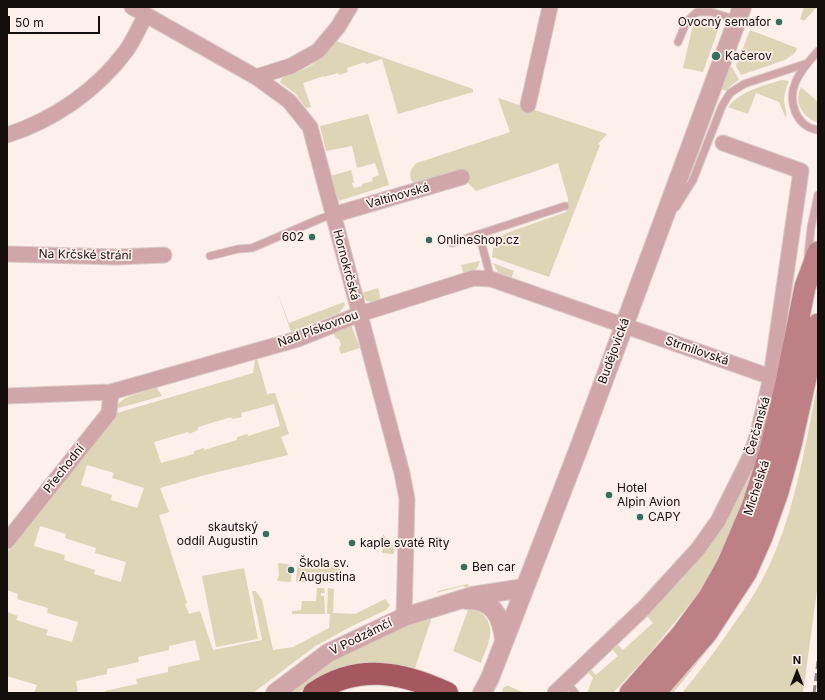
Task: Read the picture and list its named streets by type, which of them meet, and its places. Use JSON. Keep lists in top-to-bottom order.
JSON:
{
  "streets": {
    "main road": ["Michelská"],
    "street": [
      "Valtínovská",
      "Na Krčské stráni",
      "Hornokrčská",
      "Nad Pískovnou",
      "Budějovická",
      "Strmilovská",
      "Čerčanská",
      "Přechodní",
      "V Podzámčí"
    ]
  },
  "crossings": [
    ["Valtínovská", "Hornokrčská"],
    ["Hornokrčská", "Nad Pískovnou"],
    ["Hornokrčská", "V Podzámčí"],
    ["Nad Pískovnou", "Budějovická"],
    ["Nad Pískovnou", "Strmilovská"],
    ["Nad Pískovnou", "Přechodní"],
    ["Budějovická", "Strmilovská"],
    ["Budějovická", "V Podzámčí"],
    ["Strmilovská", "Čerčanská"]
  ],
  "places": [
    "Ovocný semafor",
    "Kačerov",
    "602",
    "OnlineShop.cz",
    "Hotel Alpin Avion",
    "CAPY",
    "skautský oddíl Augustin",
    "kaple svaté Rity",
    "Ben car",
    "Škola sv. Augustina"
  ],
  "scale_bar": "50 m",
  "north": "top"
}
